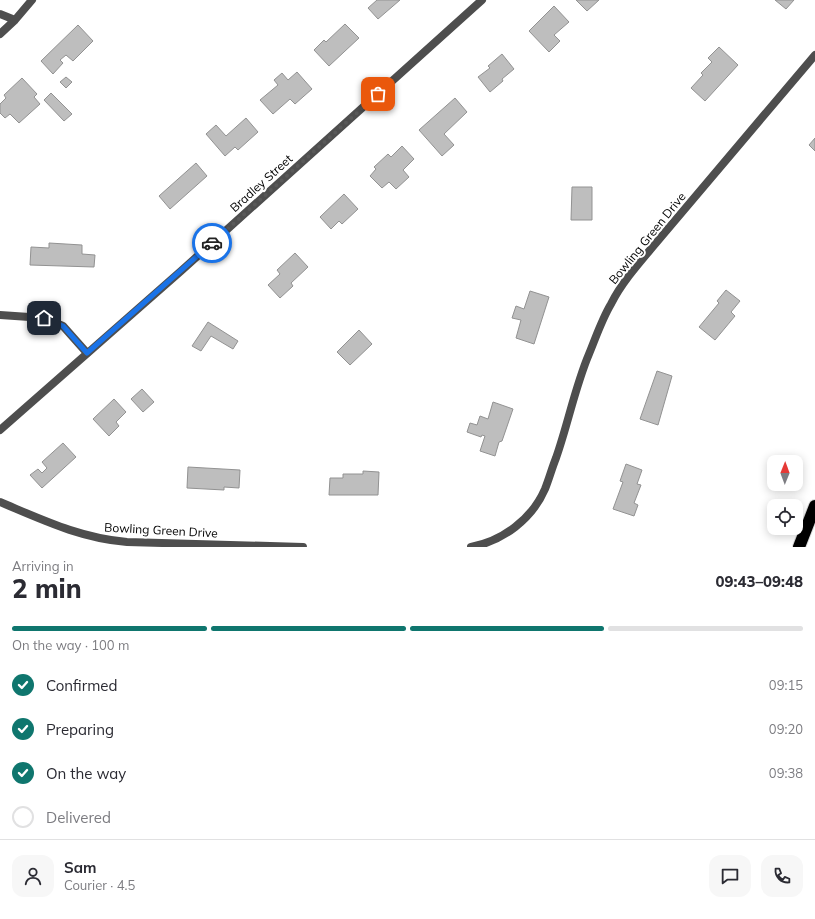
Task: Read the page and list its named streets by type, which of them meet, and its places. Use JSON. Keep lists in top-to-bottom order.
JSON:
{
  "streets": {
    "street": ["Bradley Street", "Bowling Green Drive"]
  },
  "north": "top",
  "page": {
    "heading": ["2 min", "Arriving in", "09:43–09:48"],
    "panel": ["Sam", "Courier · 4.5"],
    "bar": "On the way · 100 m",
    "list": [
      ["Confirmed", "09:15"],
      ["Preparing", "09:20"],
      ["On the way", "09:38"],
      "Delivered"
    ]
  }
}
